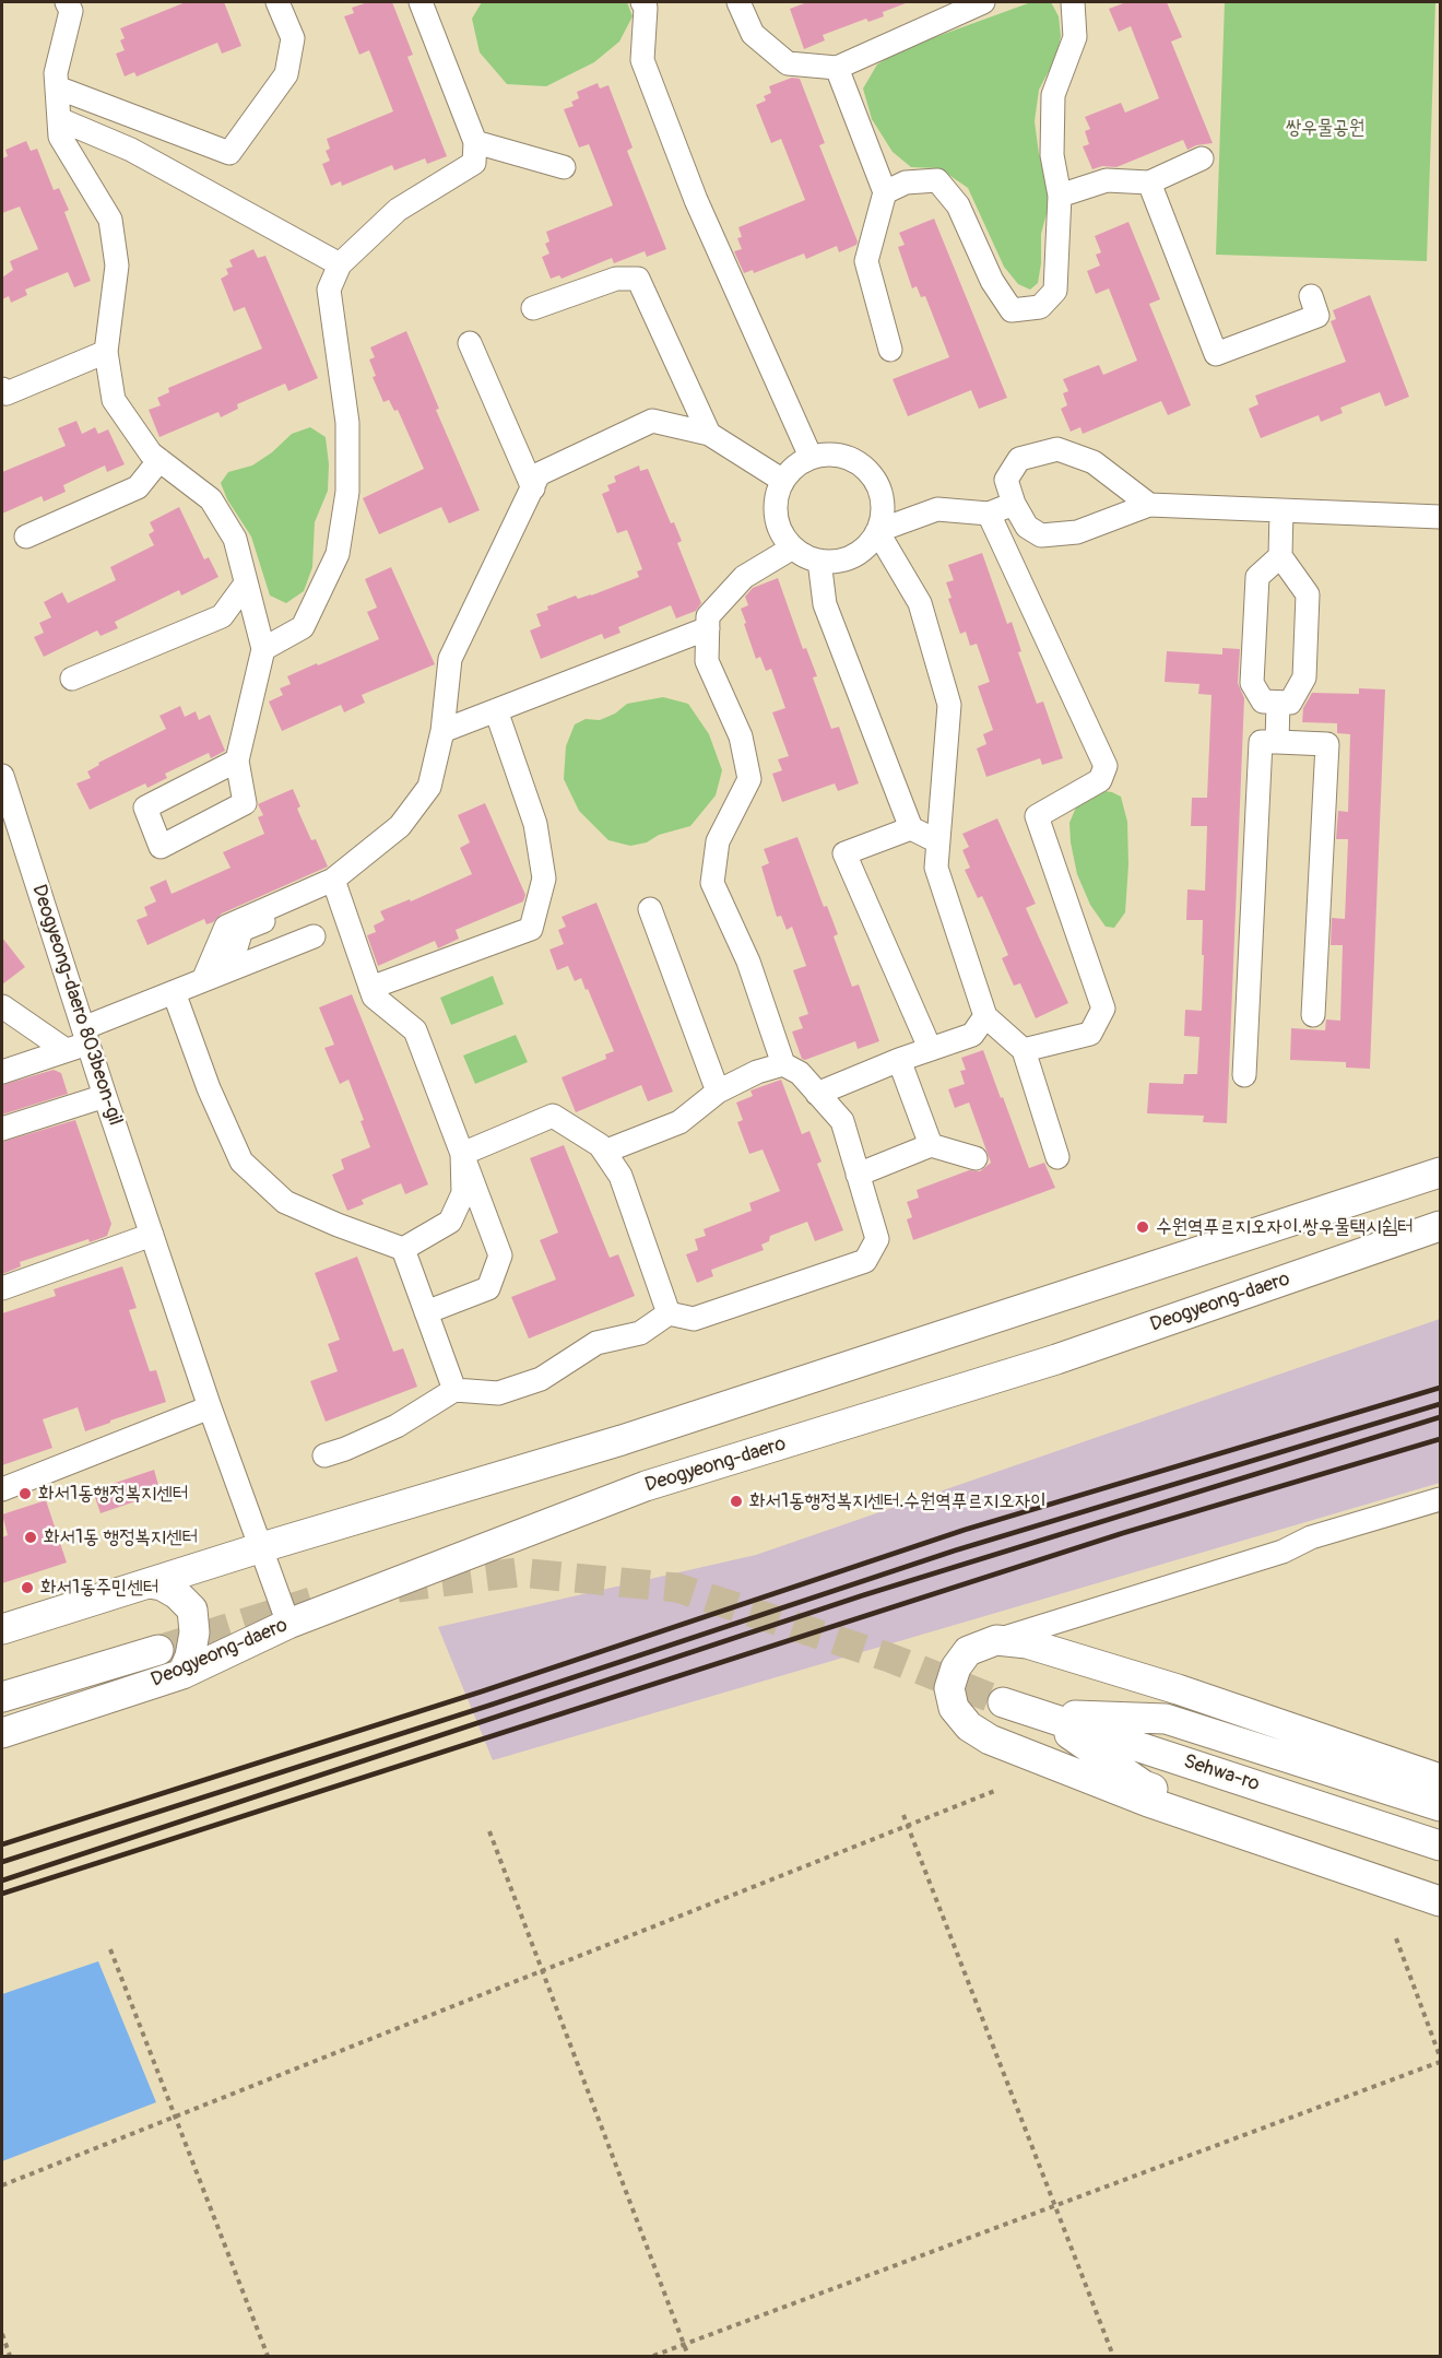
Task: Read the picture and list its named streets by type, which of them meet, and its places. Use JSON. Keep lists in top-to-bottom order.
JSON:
{
  "streets": {
    "main road": ["Deogyeong-daero", "Sehwa-ro"],
    "street": ["Deogyeong-daero 803beon-gil"]
  },
  "crossings": [
    ["Deogyeong-daero 803beon-gil", "Deogyeong-daero"]
  ],
  "parks": ["쌍우물공원"],
  "places": [
    "수원역푸르지오자이.쌍우물택시쉼터",
    "화서1동행정복지센터",
    "화서1동행정복지센터.수원역푸르지오자이",
    "화서1동 행정복지센터",
    "화서1동주민센터"
  ]
}
